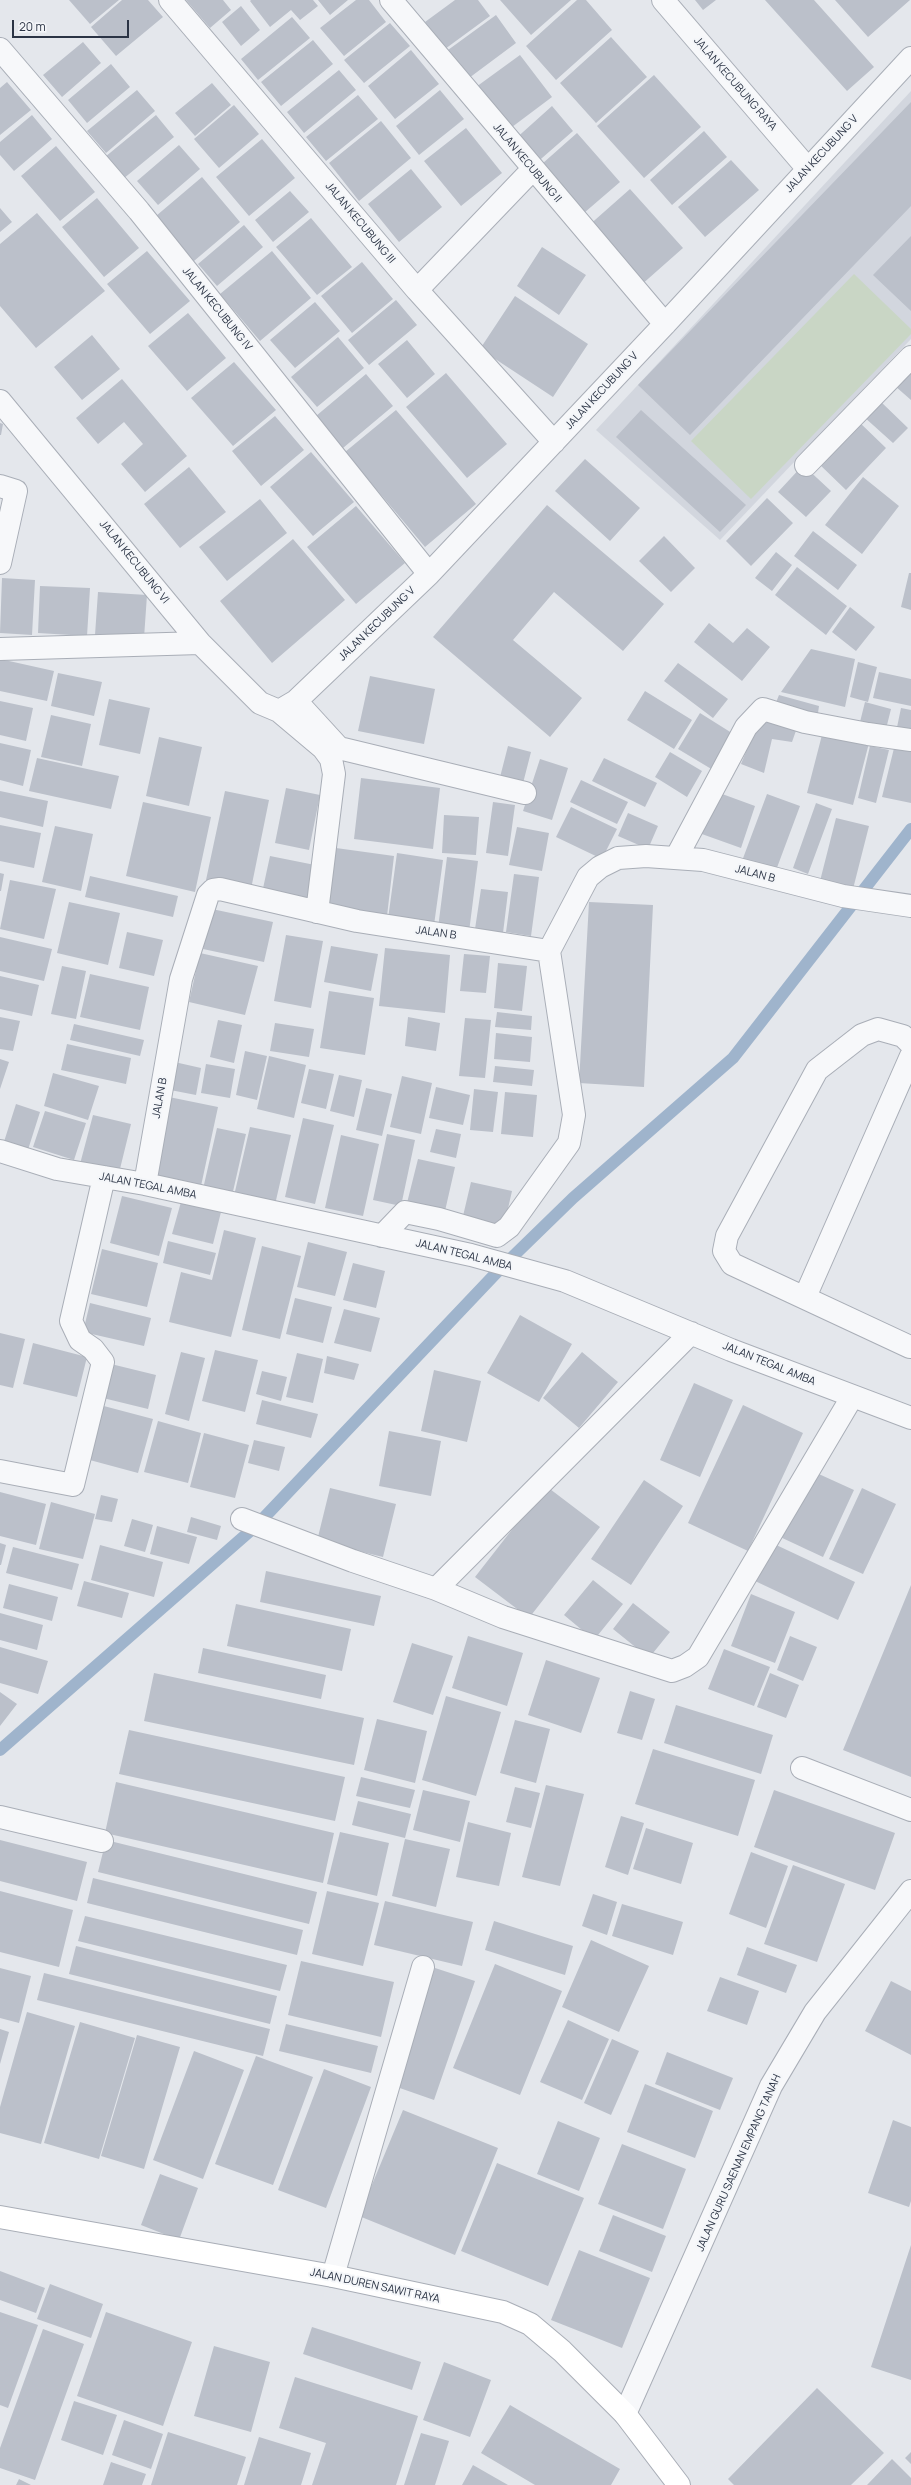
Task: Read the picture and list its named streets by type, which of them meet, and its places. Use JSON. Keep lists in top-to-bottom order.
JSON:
{
  "streets": {
    "street": [
      "JALAN KECUBUNG RAYA",
      "JALAN KECUBUNG V",
      "JALAN KECUBUNG II",
      "JALAN KECUBUNG III",
      "JALAN KECUBUNG IV",
      "JALAN KECUBUNG VI",
      "JALAN B",
      "JALAN TEGAL AMBA",
      "JALAN GURU SAENAN EMPANG TANAH",
      "JALAN DUREN SAWIT RAYA"
    ]
  },
  "crossings": [
    ["JALAN KECUBUNG RAYA", "JALAN KECUBUNG V"],
    ["JALAN KECUBUNG V", "JALAN KECUBUNG II"],
    ["JALAN KECUBUNG V", "JALAN KECUBUNG III"],
    ["JALAN KECUBUNG V", "JALAN KECUBUNG IV"],
    ["JALAN KECUBUNG V", "JALAN KECUBUNG VI"],
    ["JALAN B", "JALAN TEGAL AMBA"],
    ["JALAN GURU SAENAN EMPANG TANAH", "JALAN DUREN SAWIT RAYA"]
  ],
  "scale_bar": "20 m"
}
